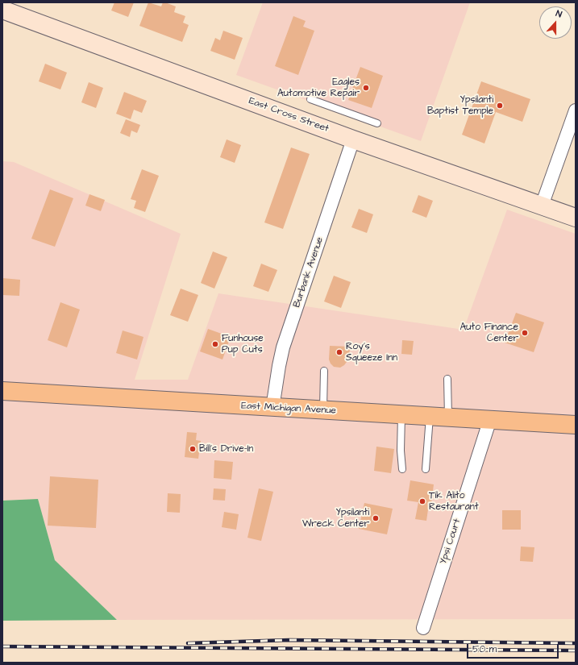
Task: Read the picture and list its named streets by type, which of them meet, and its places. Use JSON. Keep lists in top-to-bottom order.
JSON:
{
  "streets": {
    "main road": ["East Michigan Avenue"],
    "street": ["East Cross Street", "Burbank Avenue", "Ypsi Court"]
  },
  "crossings": [
    ["East Cross Street", "Burbank Avenue"],
    ["Burbank Avenue", "East Michigan Avenue"],
    ["East Michigan Avenue", "Ypsi Court"]
  ],
  "places": [
    "Eagles Automotive Repair",
    "Ypsilanti Baptist Temple",
    "Auto Finance Center",
    "Funhouse Pup Cuts",
    "Roy's Squeeze Inn",
    "Bill's Drive-In",
    "Tik Alito Restaurant",
    "Ypsilanti Wreck Center"
  ],
  "scale_bar": "50 m",
  "north": "top"
}
